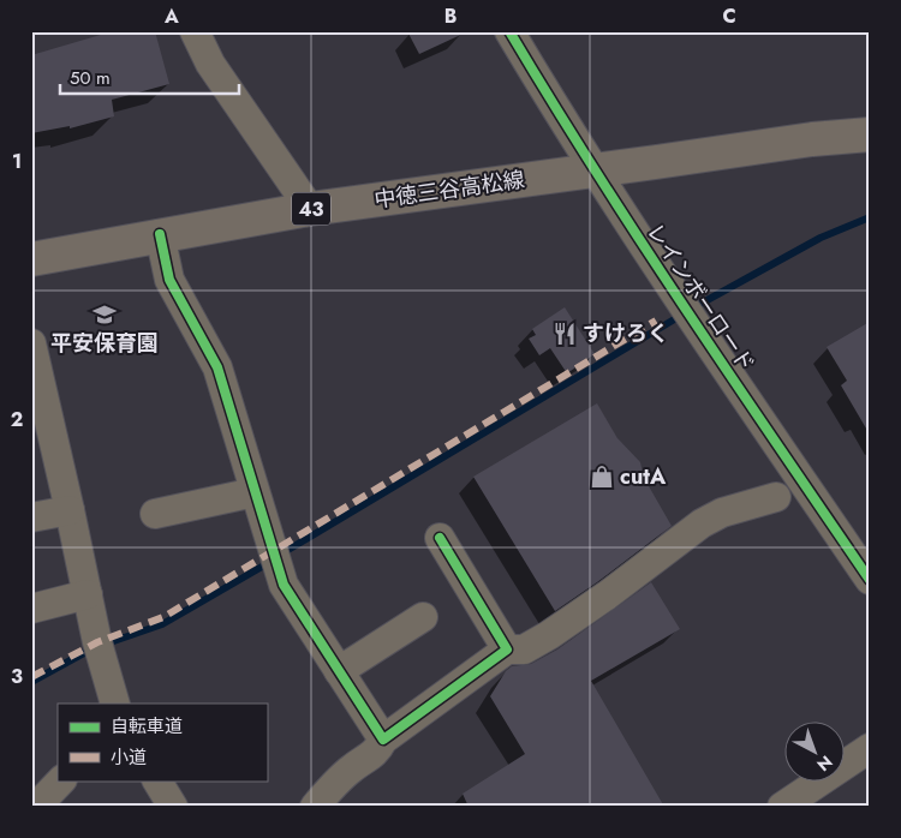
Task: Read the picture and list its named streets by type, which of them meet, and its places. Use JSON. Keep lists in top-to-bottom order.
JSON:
{
  "streets": {
    "main road": ["中徳三谷高松線", "43"],
    "street": ["レインボーロード"]
  },
  "crossings": [
    ["中徳三谷高松線", "レインボーロード"]
  ],
  "places": {
    "school or university": ["平安保育園"],
    "restaurant": ["すけろく"],
    "shop": ["cutA"]
  },
  "legend": ["自転車道", "小道"],
  "scale_bar": "50 m",
  "north": "bottom right",
  "grid": {
    "columns": ["A", "B", "C"],
    "rows": ["1", "2", "3"]
  }
}
